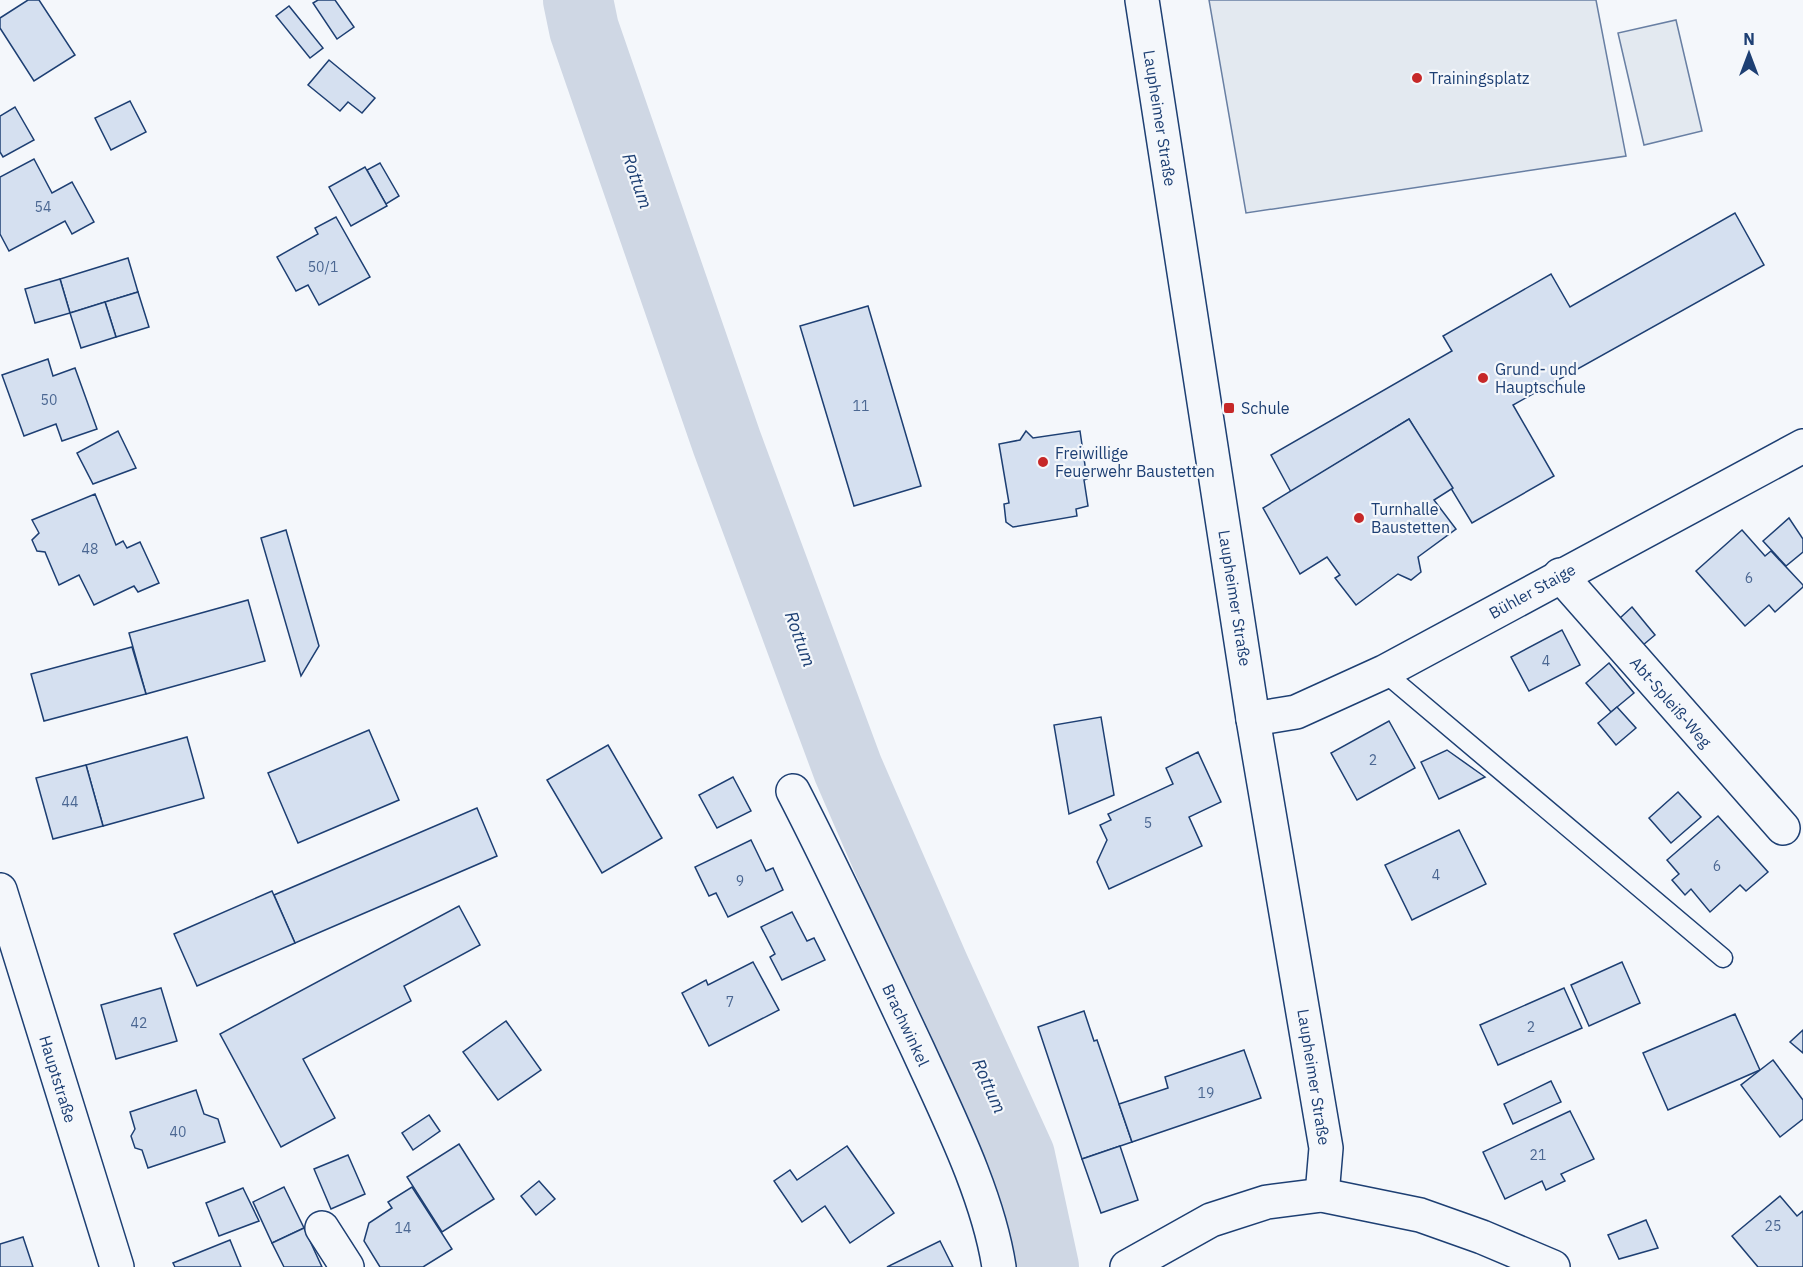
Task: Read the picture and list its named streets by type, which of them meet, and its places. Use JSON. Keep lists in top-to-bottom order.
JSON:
{
  "streets": {
    "street": [
      "Laupheimer Straße",
      "Bühler Staige",
      "Abt-Spleiß-Weg",
      "Brachwinkel",
      "Hauptstraße"
    ]
  },
  "crossings": [
    ["Laupheimer Straße", "Bühler Staige"],
    ["Bühler Staige", "Abt-Spleiß-Weg"]
  ],
  "water": ["Rottum"],
  "places": {
    "other": [
      "Trainingsplatz",
      "Grund- und Hauptschule",
      "Freiwillige Feuerwehr Baustetten",
      "Turnhalle Baustetten"
    ],
    "transit": ["Schule"]
  },
  "house_numbers": [
    "54",
    "50/1",
    "50",
    "11",
    "48",
    "6",
    "4",
    "2",
    "44",
    "5",
    "6",
    "4",
    "9",
    "7",
    "42",
    "2",
    "19",
    "40",
    "21",
    "25",
    "14"
  ],
  "north": "top"
}
